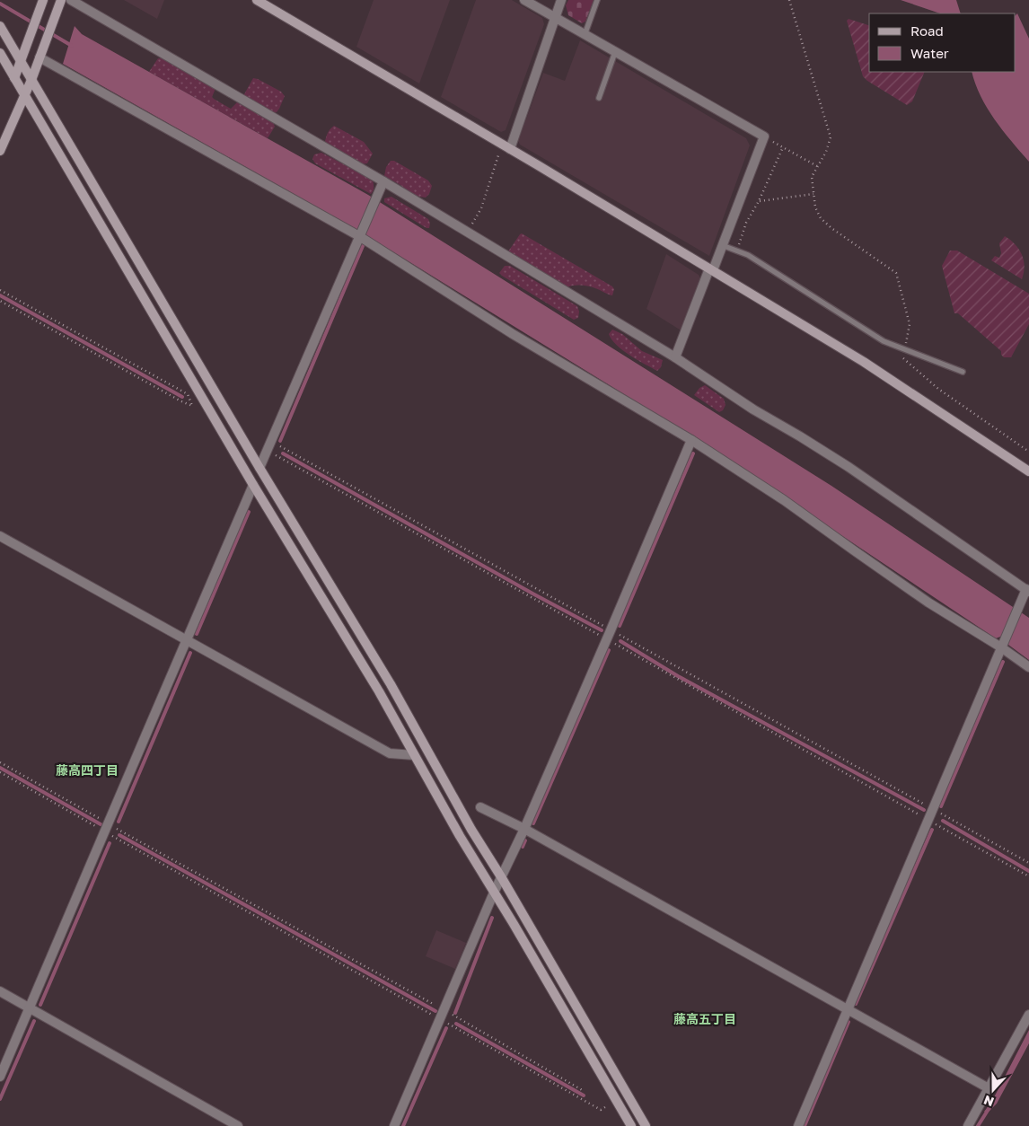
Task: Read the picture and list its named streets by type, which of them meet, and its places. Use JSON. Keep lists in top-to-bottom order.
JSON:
{
  "districts": ["藤高四丁目", "藤高五丁目"],
  "legend": ["Road", "Water"],
  "north": "bottom"
}
